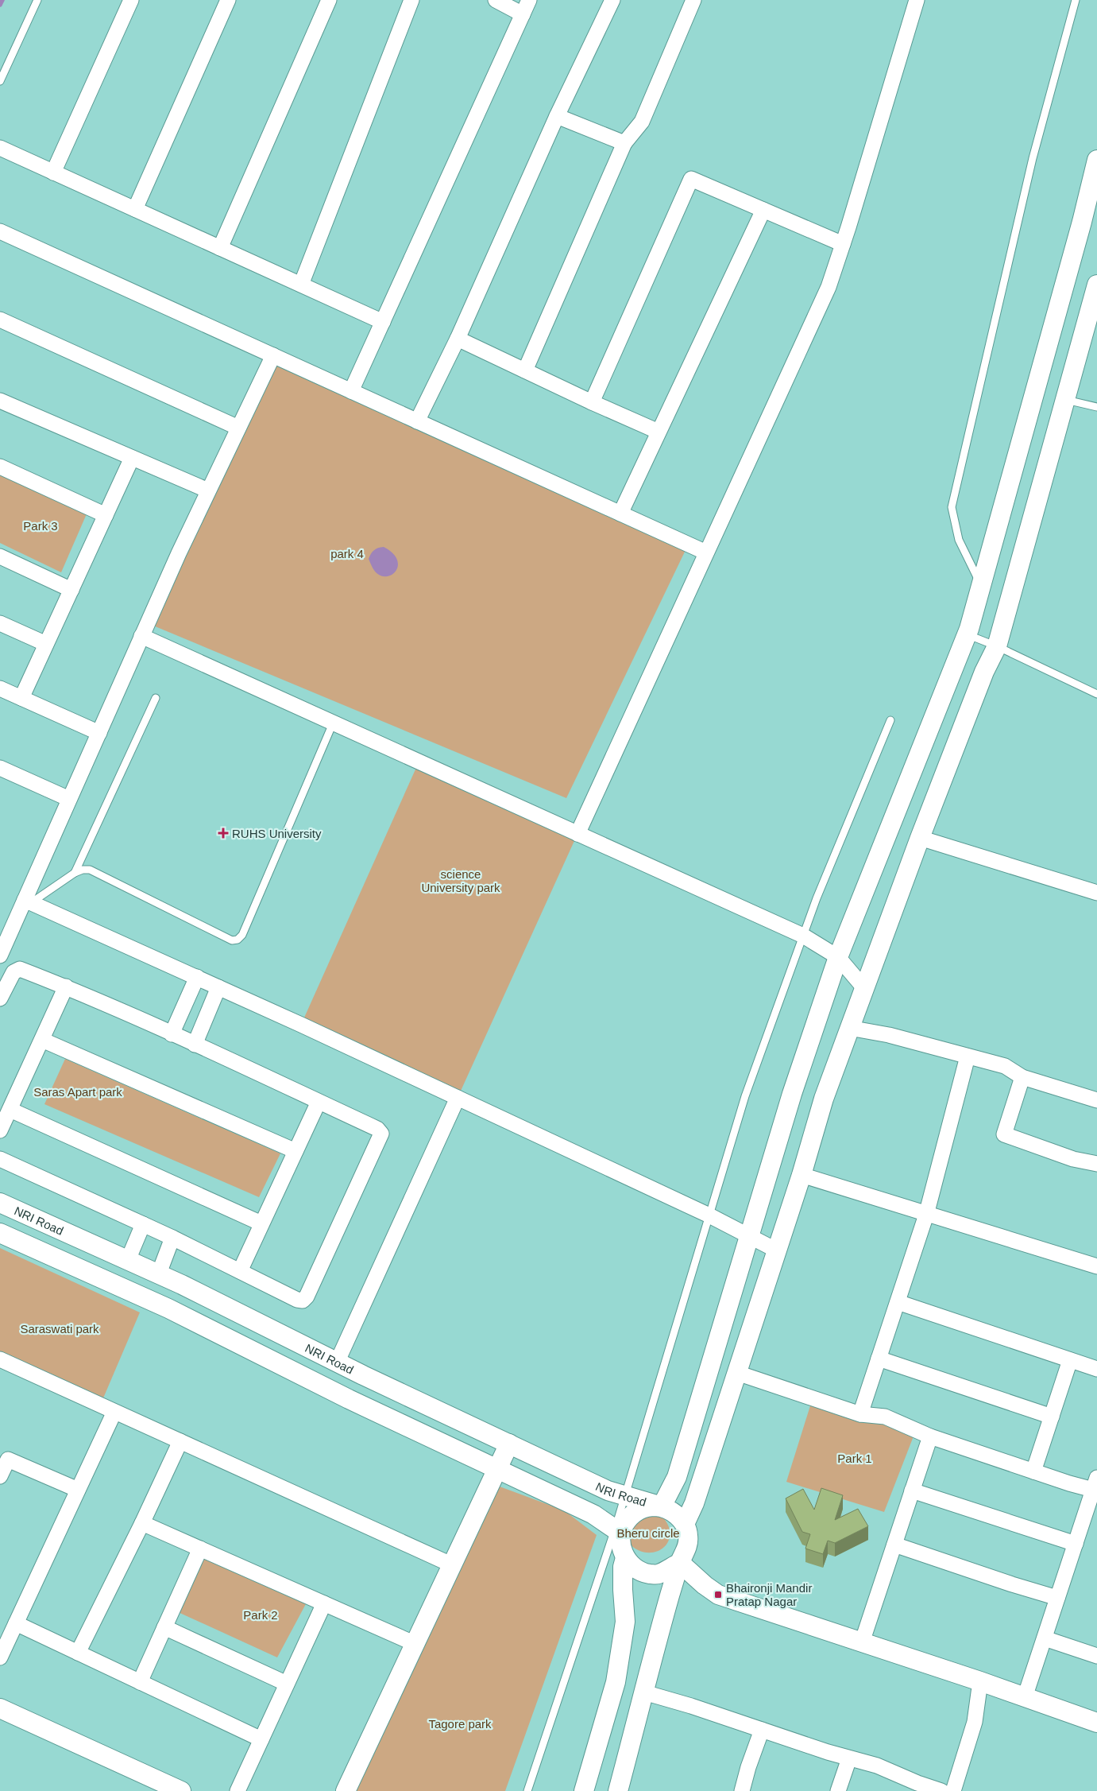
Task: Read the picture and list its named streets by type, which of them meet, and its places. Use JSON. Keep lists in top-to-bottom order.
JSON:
{
  "streets": {
    "street": ["NRI Road"]
  },
  "parks": [
    "Park 3",
    "park 4",
    "science University park",
    "Saras Apart park",
    "Saraswati park",
    "Park 1",
    "Bheru circle",
    "Park 2",
    "Tagore park"
  ],
  "places": {
    "health": ["RUHS University"],
    "transit": ["Bhaironji Mandir Pratap Nagar"]
  }
}
